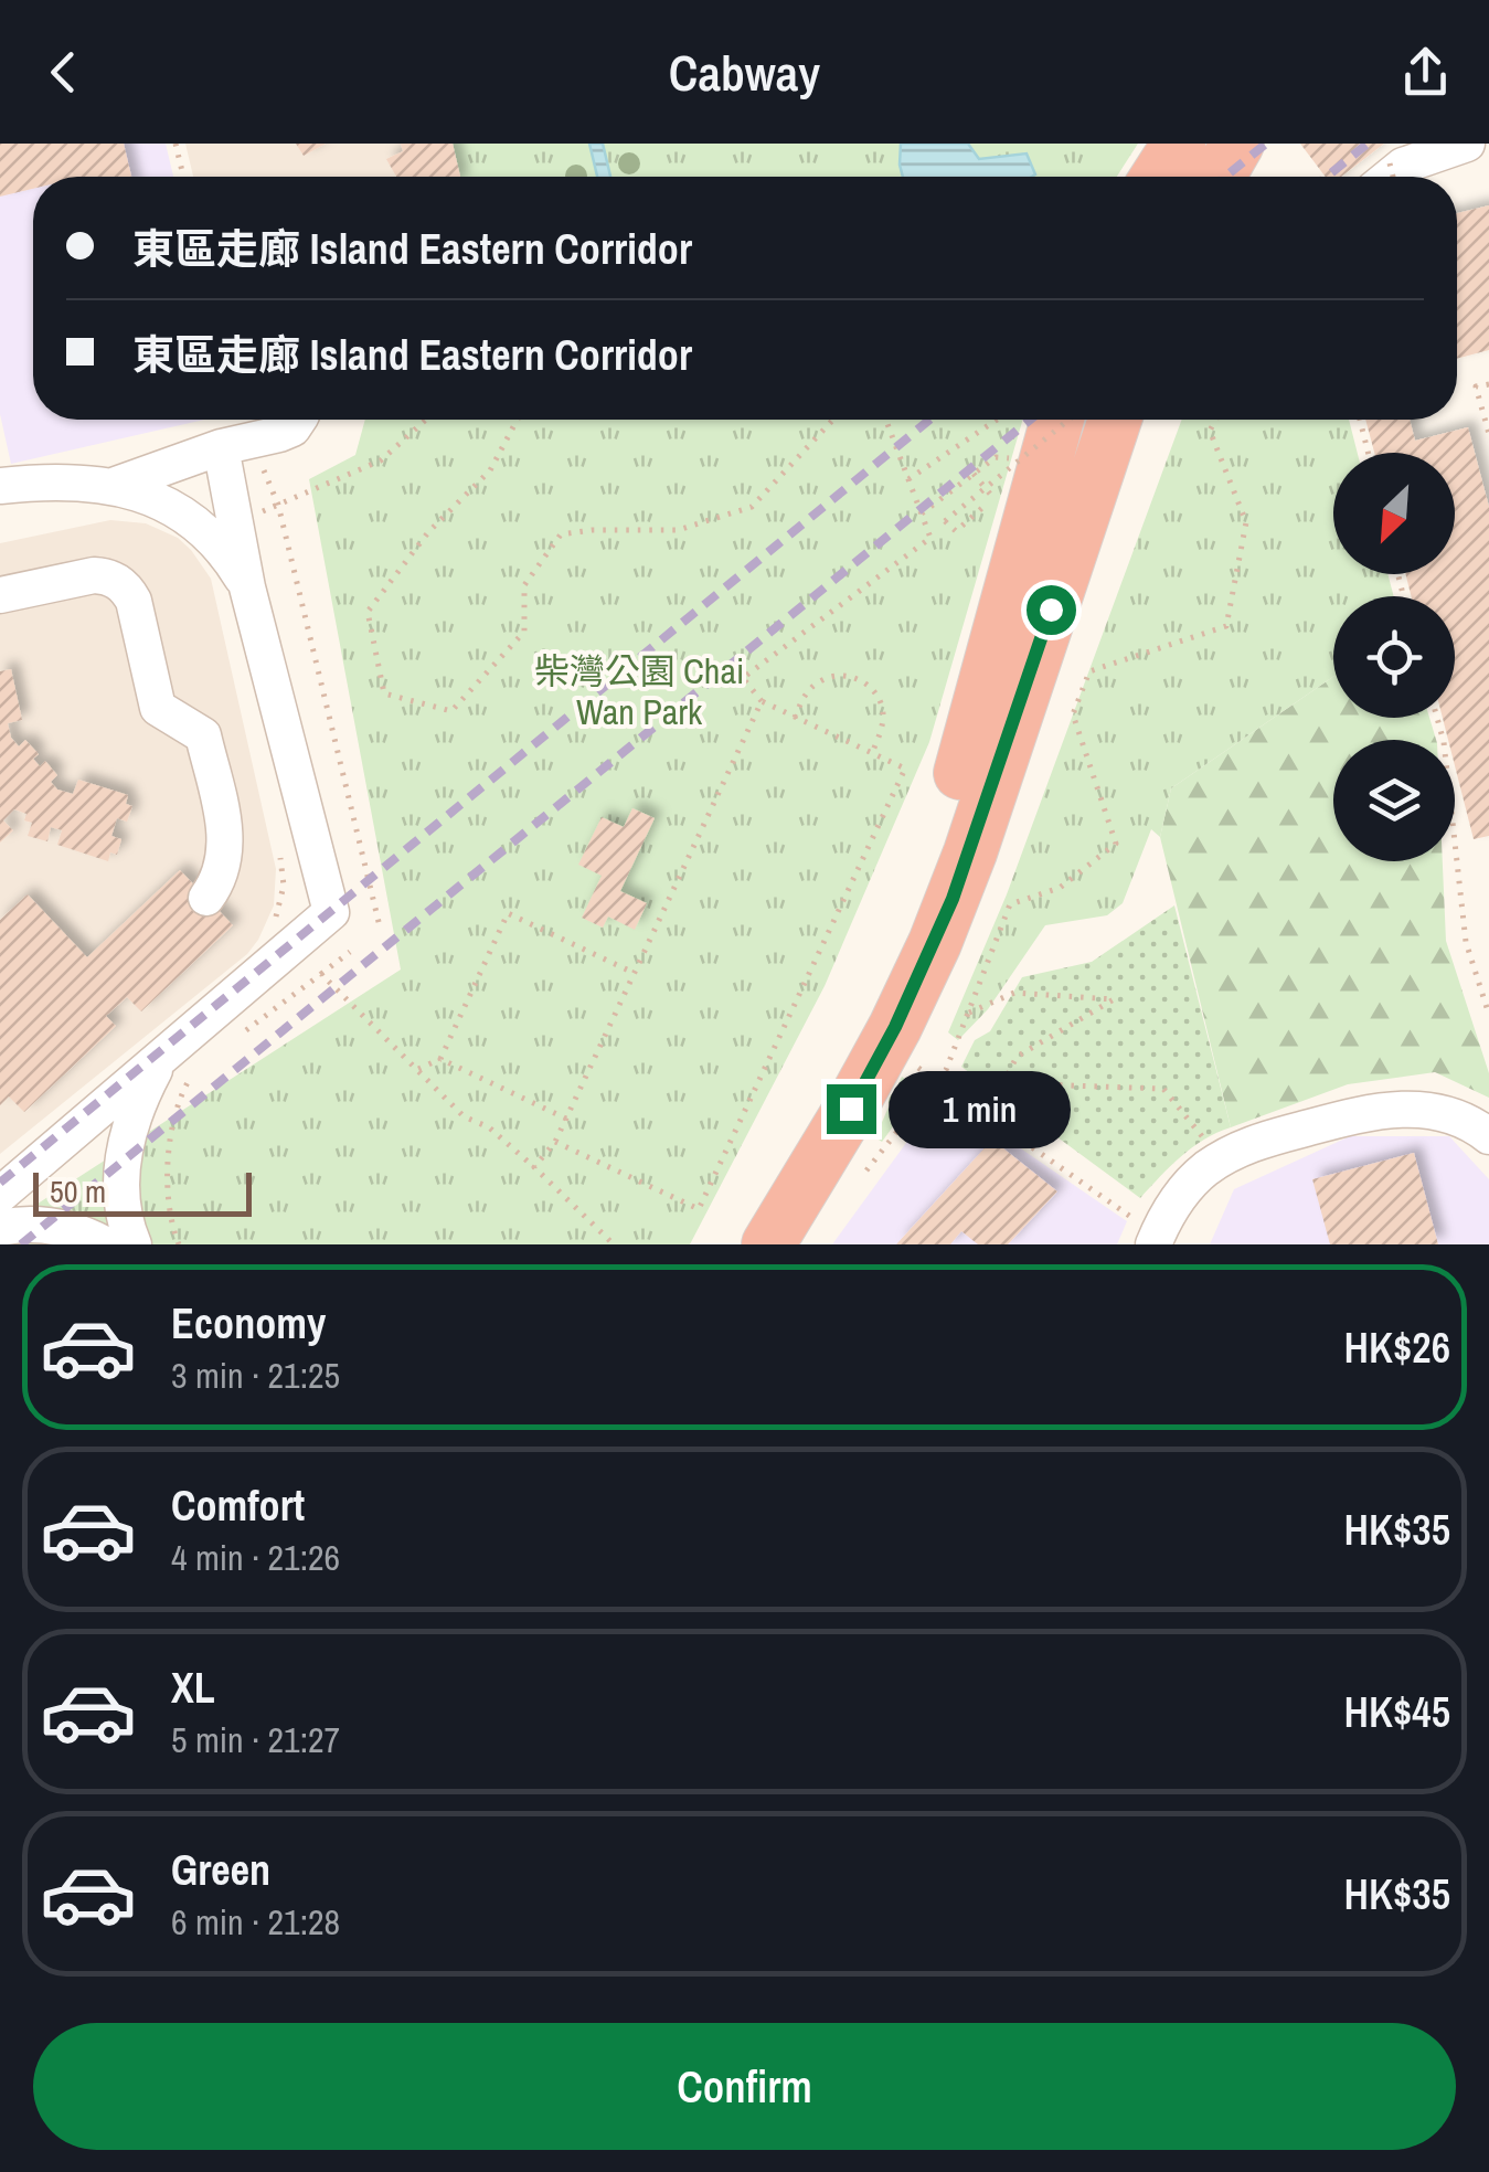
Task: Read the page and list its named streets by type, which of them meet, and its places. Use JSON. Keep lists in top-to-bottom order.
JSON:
{
  "parks": ["柴灣公園 Chai Wan Park"],
  "scale_bar": "50 m",
  "north": "bottom left",
  "page": {
    "header": "Cabway",
    "banner": ["東區走廊 Island Eastern Corridor", "東區走廊 Island Eastern Corridor"],
    "bubble": "1 min",
    "scale": "50 m",
    "list": [
      {
        "name": "Economy",
        "note": "3 min · 21:25",
        "value": "HK$26"
      },
      {
        "name": "Comfort",
        "note": "4 min · 21:26",
        "value": "HK$35"
      },
      {
        "name": "XL",
        "note": "5 min · 21:27",
        "value": "HK$45"
      },
      {
        "name": "Green",
        "note": "6 min · 21:28",
        "value": "HK$35"
      }
    ],
    "buttons": "Confirm"
  }
}
